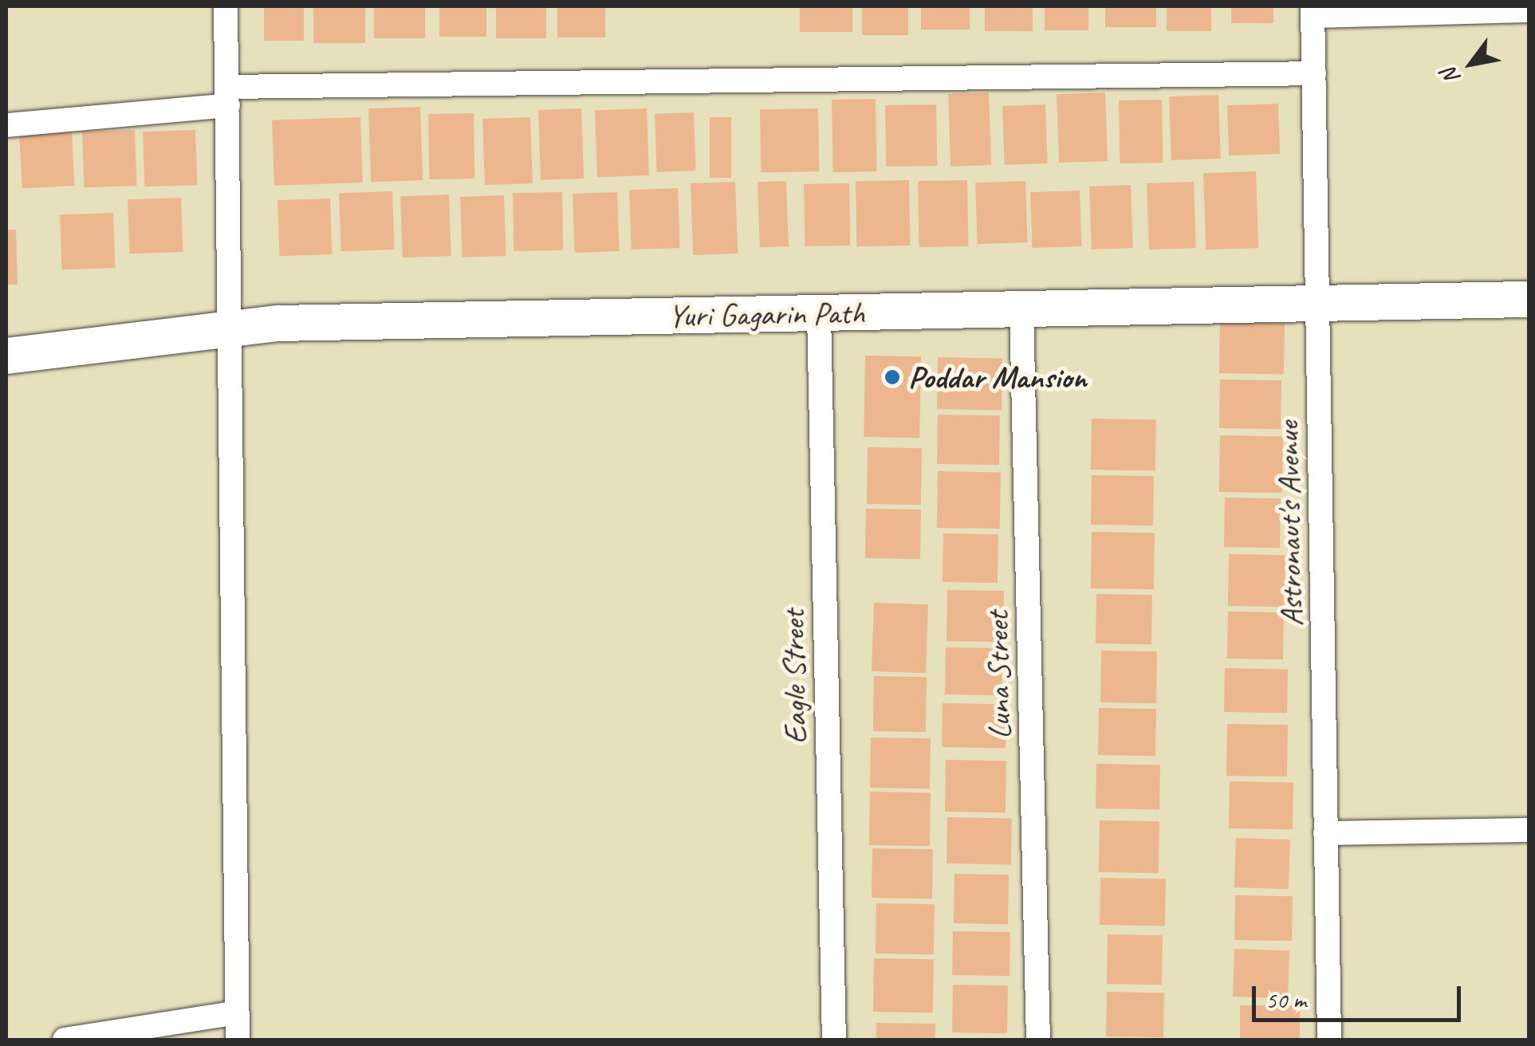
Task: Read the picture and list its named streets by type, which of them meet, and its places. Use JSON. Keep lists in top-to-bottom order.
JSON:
{
  "streets": {
    "street": [
      "Yuri Gagarin Path",
      "Astronaut's Avenue",
      "Luna Street",
      "Eagle Street"
    ]
  },
  "crossings": [
    ["Yuri Gagarin Path", "Astronaut's Avenue"],
    ["Yuri Gagarin Path", "Luna Street"],
    ["Yuri Gagarin Path", "Eagle Street"]
  ],
  "places": ["Poddar Mansion"],
  "scale_bar": "50 m",
  "north": "bottom left"
}
